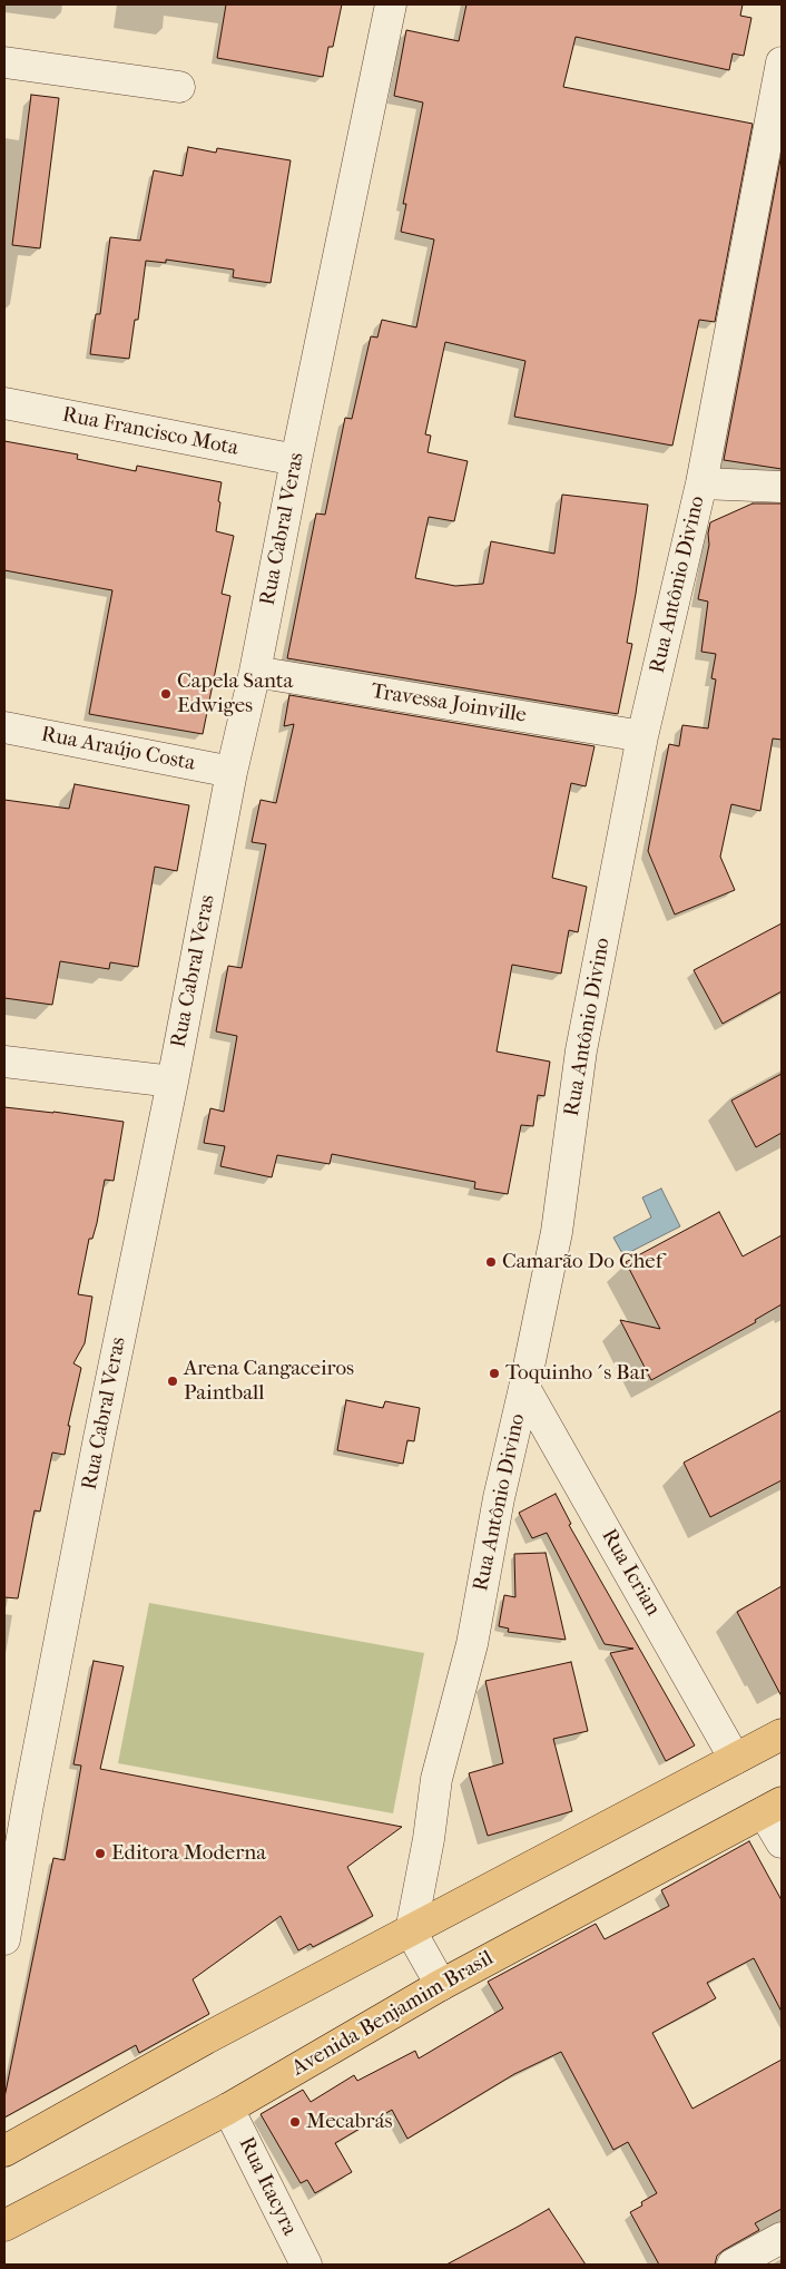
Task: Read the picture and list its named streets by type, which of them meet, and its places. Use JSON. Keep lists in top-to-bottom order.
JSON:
{
  "streets": {
    "main road": ["Avenida Benjamim Brasil"],
    "street": [
      "Rua Francisco Mota",
      "Rua Cabral Veras",
      "Rua Antônio Divino",
      "Travessa Joinville",
      "Rua Araújo Costa",
      "Rua Icrian",
      "Rua Itacyra"
    ]
  },
  "crossings": [
    ["Rua Francisco Mota", "Rua Cabral Veras"],
    ["Rua Cabral Veras", "Travessa Joinville"],
    ["Rua Cabral Veras", "Rua Araújo Costa"],
    ["Rua Antônio Divino", "Travessa Joinville"],
    ["Rua Antônio Divino", "Rua Icrian"],
    ["Avenida Benjamim Brasil", "Rua Itacyra"]
  ],
  "places": [
    "Capela Santa Edwiges",
    "Camarão Do Chef",
    "Toquinho´s Bar",
    "Arena Cangaceiros Paintball",
    "Editora Moderna",
    "Mecabrás"
  ]
}
